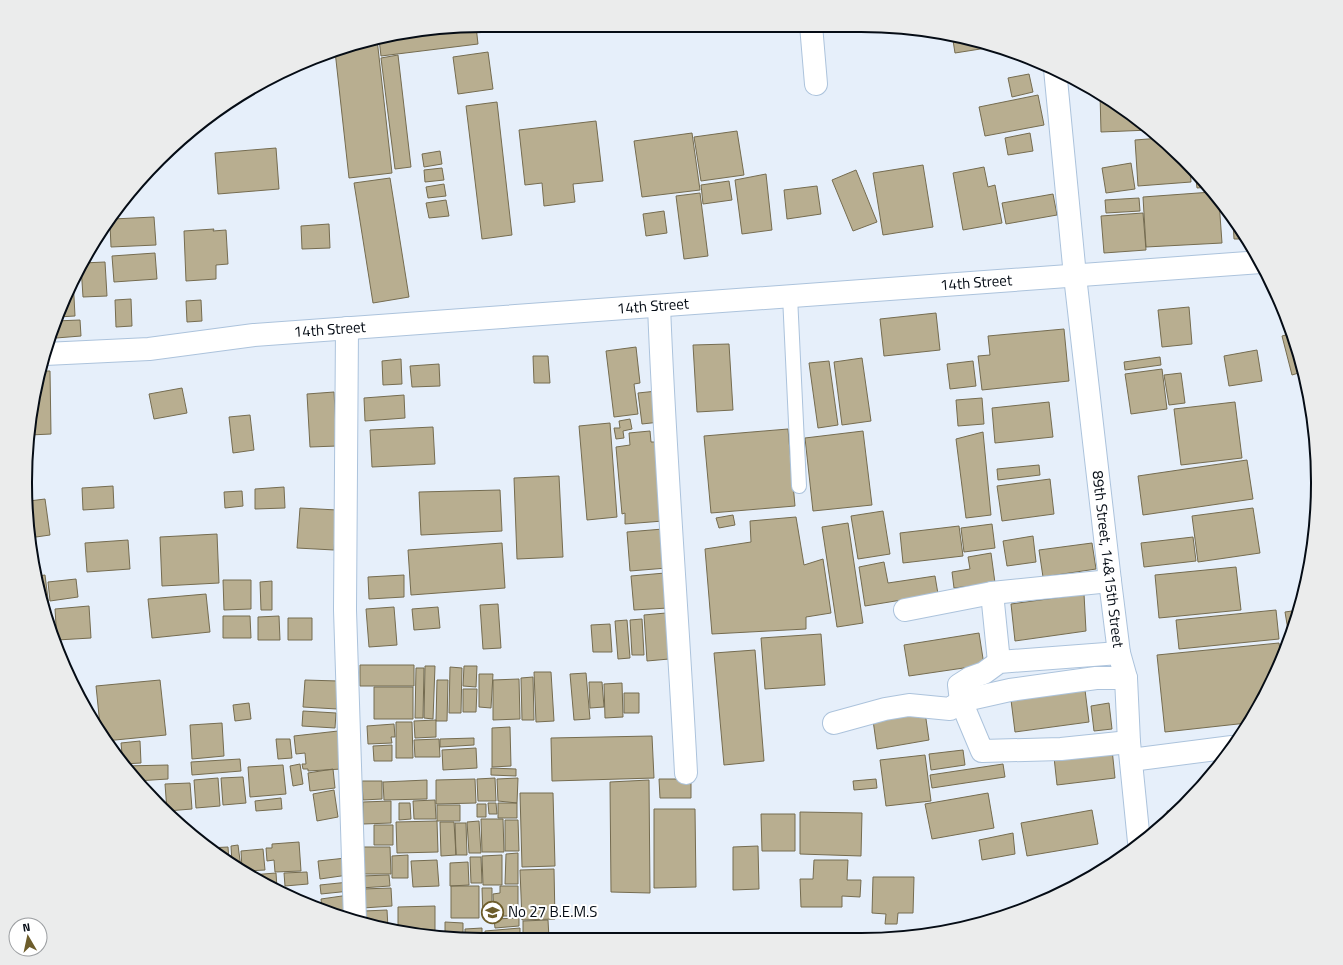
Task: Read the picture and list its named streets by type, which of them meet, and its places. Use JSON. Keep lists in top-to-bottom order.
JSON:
{
  "streets": {
    "street": ["14th Street", "89th Street, 14&15th Street"]
  },
  "crossings": [
    ["14th Street", "89th Street, 14&15th Street"]
  ],
  "places": {
    "school or university": ["No 27 B.E.M.S"]
  },
  "north": "top"
}
